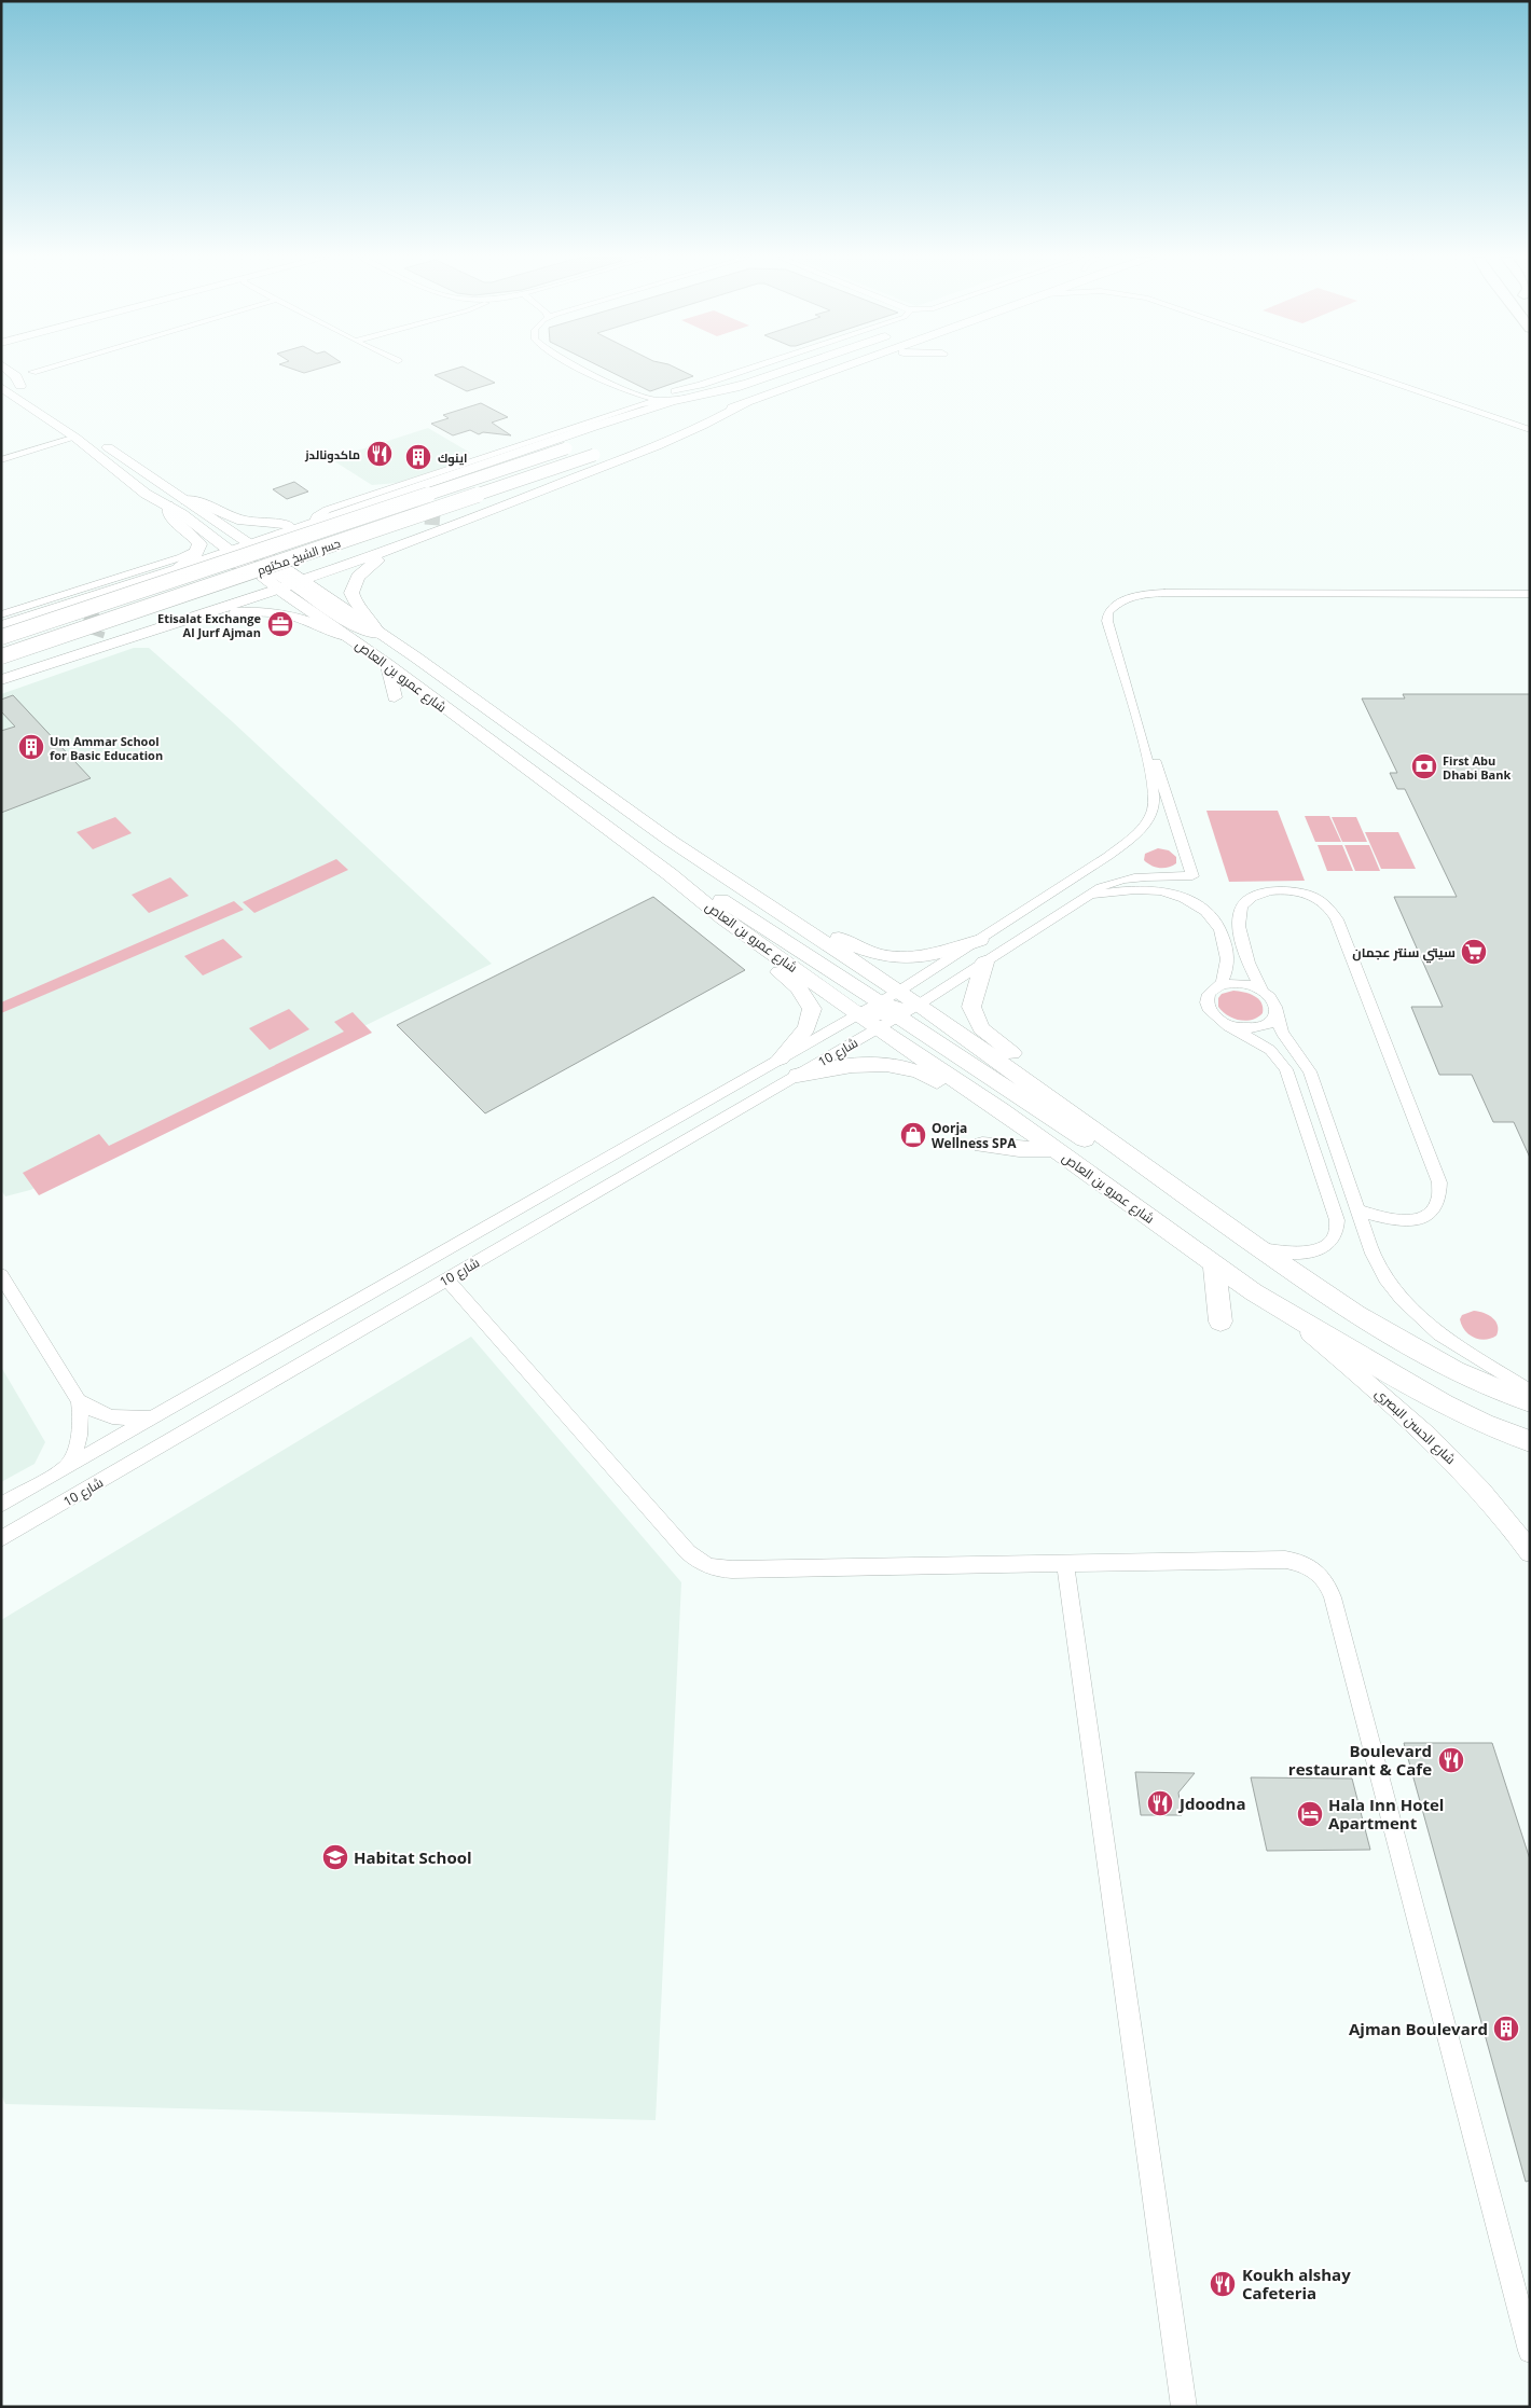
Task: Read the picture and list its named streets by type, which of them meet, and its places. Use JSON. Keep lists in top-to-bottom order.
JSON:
{
  "streets": {
    "main road": ["جسر الشيخ مكتوم", "شارع عمرو بن العاص"],
    "street": ["شارع 10", "شارع الحسن البصري"]
  },
  "crossings": [
    ["شارع عمرو بن العاص", "شارع 10"],
    ["شارع عمرو بن العاص", "شارع الحسن البصري"]
  ],
  "places": {
    "restaurant": [
      "ماكدونالدز",
      "Boulevard restaurant & Cafe",
      "Jdoodna",
      "Koukh alshay Cafeteria"
    ],
    "building": ["اينوك", "Um Ammar School for Basic Education", "Ajman Boulevard"],
    "office": ["Etisalat Exchange Al Jurf Ajman"],
    "bank": ["First Abu Dhabi Bank"],
    "supermarket": ["سيتي سنتر عجمان"],
    "shop": ["Oorja Wellness SPA"],
    "hotel": ["Hala Inn Hotel Apartment"],
    "school or university": ["Habitat School"]
  }
}
